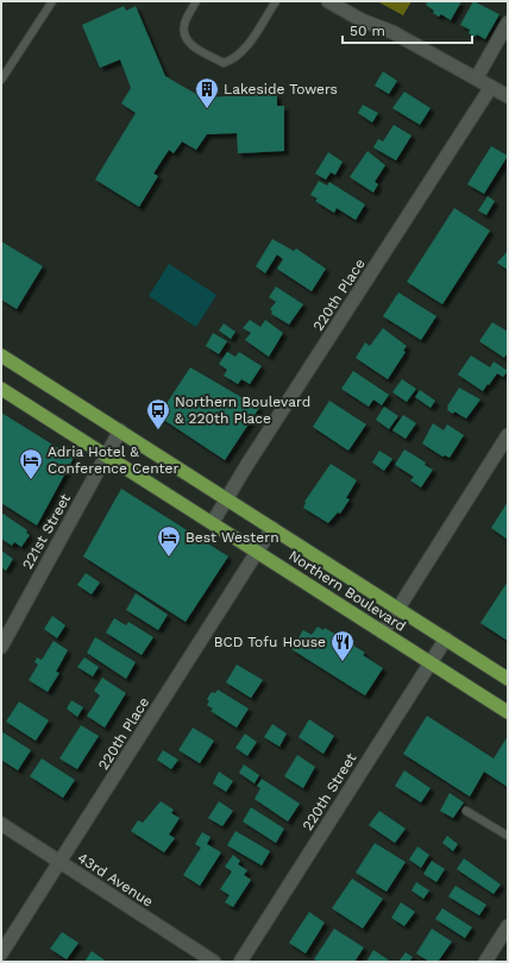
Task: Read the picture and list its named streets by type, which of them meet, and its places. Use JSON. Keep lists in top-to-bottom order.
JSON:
{
  "streets": {
    "main road": ["Northern Boulevard"],
    "street": [
      "220th Place",
      "221st Street",
      "220th Street",
      "43rd Avenue"
    ]
  },
  "crossings": [
    ["220th Place", "Northern Boulevard"],
    ["220th Place", "43rd Avenue"],
    ["221st Street", "Northern Boulevard"],
    ["Northern Boulevard", "220th Street"]
  ],
  "places": {
    "building": ["Lakeside Towers"],
    "bus stop": ["Northern Boulevard & 220th Place"],
    "hotel": ["Adria Hotel & Conference Center", "Best Western"],
    "restaurant": ["BCD Tofu House"]
  },
  "scale_bar": "50 m"
}
